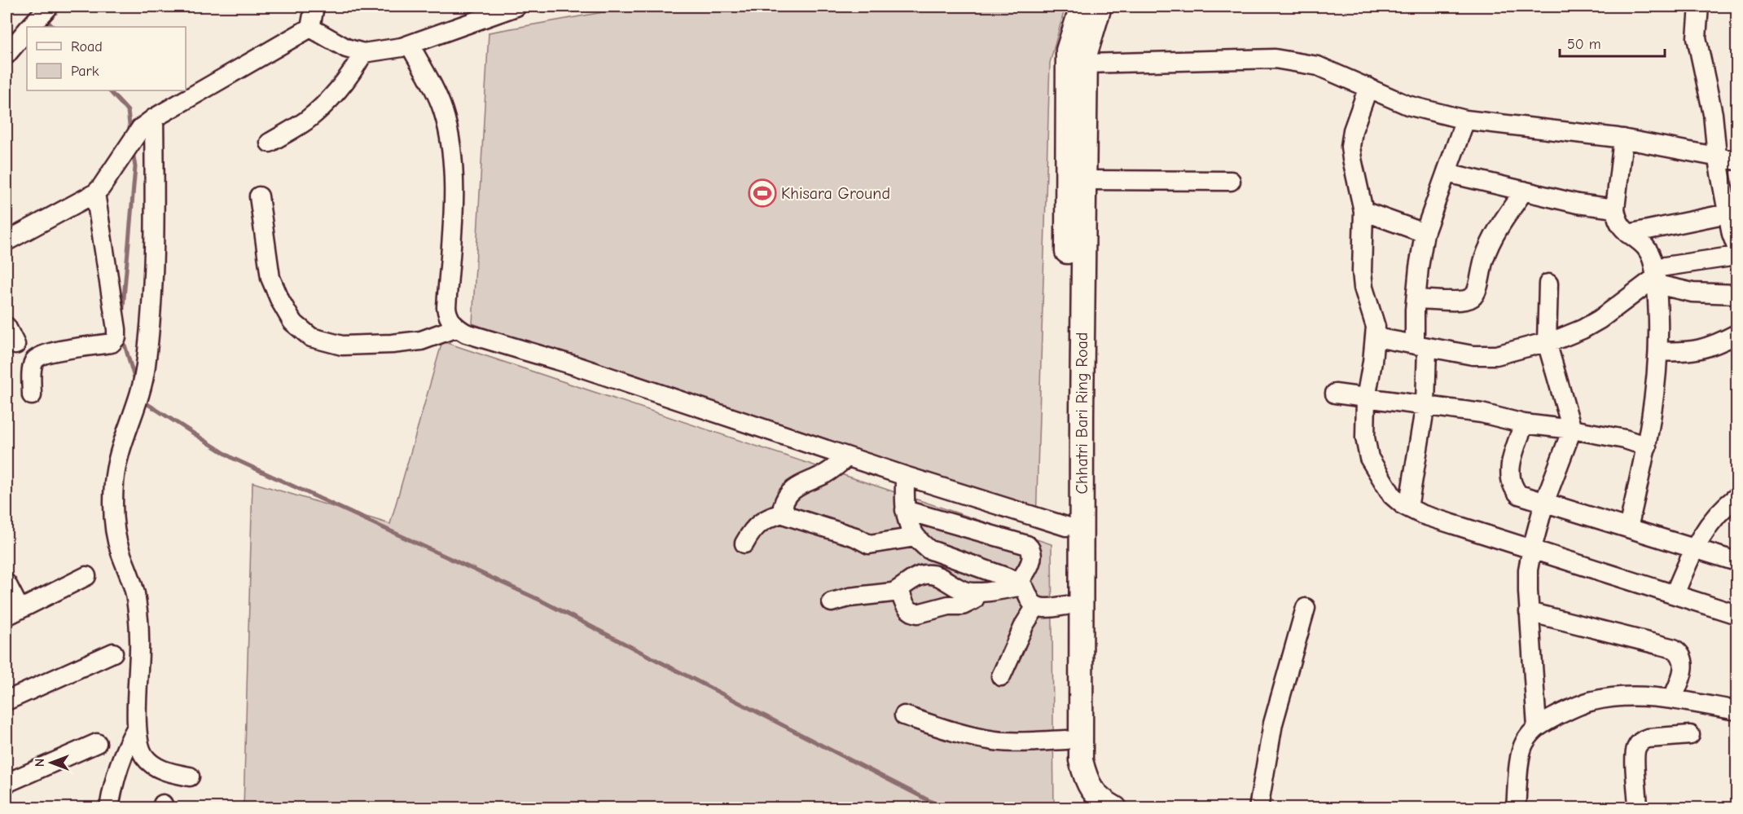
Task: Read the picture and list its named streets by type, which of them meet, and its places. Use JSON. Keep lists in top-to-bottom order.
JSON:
{
  "streets": {
    "main road": ["Chhatri Bari Ring Road"]
  },
  "places": {
    "sports": ["Khisara Ground"]
  },
  "legend": ["Road", "Park"],
  "scale_bar": "50 m",
  "north": "left"
}
